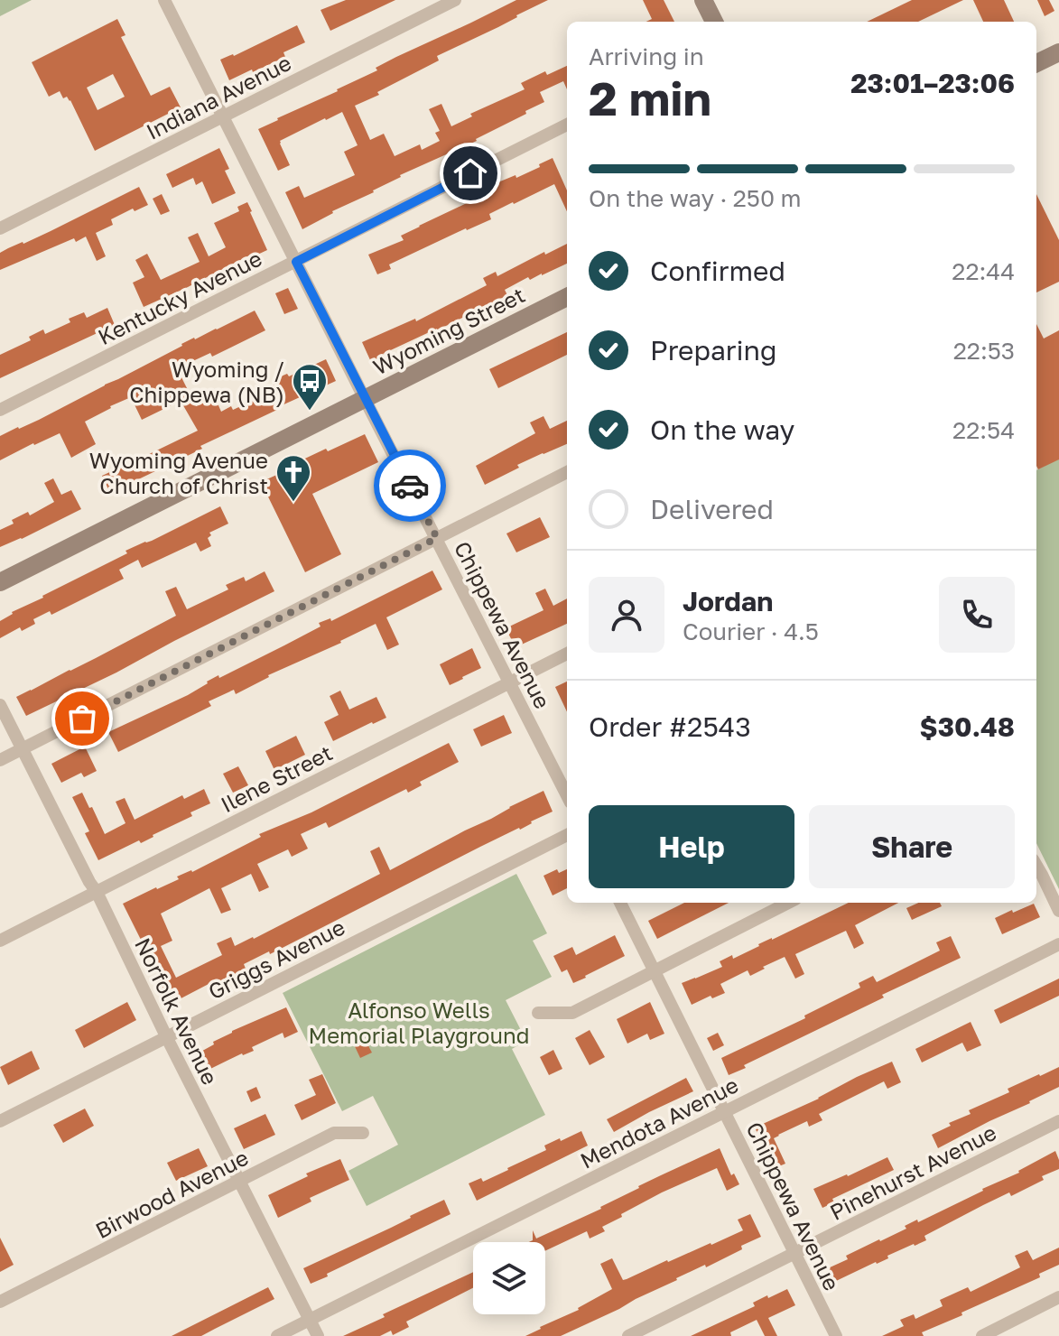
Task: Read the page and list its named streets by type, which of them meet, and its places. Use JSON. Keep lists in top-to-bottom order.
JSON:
{
  "streets": {
    "street": [
      "Indiana Avenue",
      "Kentucky Avenue",
      "Wyoming Street",
      "Chippewa Avenue",
      "Ilene Street",
      "Griggs Avenue",
      "Norfolk Avenue",
      "Mendota Avenue",
      "Pinehurst Avenue",
      "Birwood Avenue"
    ]
  },
  "crossings": [
    ["Indiana Avenue", "Chippewa Avenue"],
    ["Kentucky Avenue", "Chippewa Avenue"],
    ["Wyoming Street", "Chippewa Avenue"],
    ["Chippewa Avenue", "Ilene Street"],
    ["Chippewa Avenue", "Mendota Avenue"],
    ["Chippewa Avenue", "Pinehurst Avenue"],
    ["Ilene Street", "Norfolk Avenue"],
    ["Griggs Avenue", "Norfolk Avenue"],
    ["Norfolk Avenue", "Mendota Avenue"],
    ["Norfolk Avenue", "Birwood Avenue"]
  ],
  "parks": ["Alfonso Wells Memorial Playground"],
  "places": {
    "bus stop": ["Wyoming / Chippewa (NB)"],
    "church": ["Wyoming Avenue Church of Christ"]
  },
  "page": {
    "heading": ["2 min", "Arriving in", "23:01–23:06"],
    "panel": [
      "Jordan",
      "Courier · 4.5",
      "Order #2543",
      "$30.48"
    ],
    "bar": "On the way · 250 m",
    "list": [
      ["Confirmed", "22:44"],
      ["Preparing", "22:53"],
      ["On the way", "22:54"],
      "Delivered"
    ],
    "buttons": ["Help", "Share"]
  }
}
